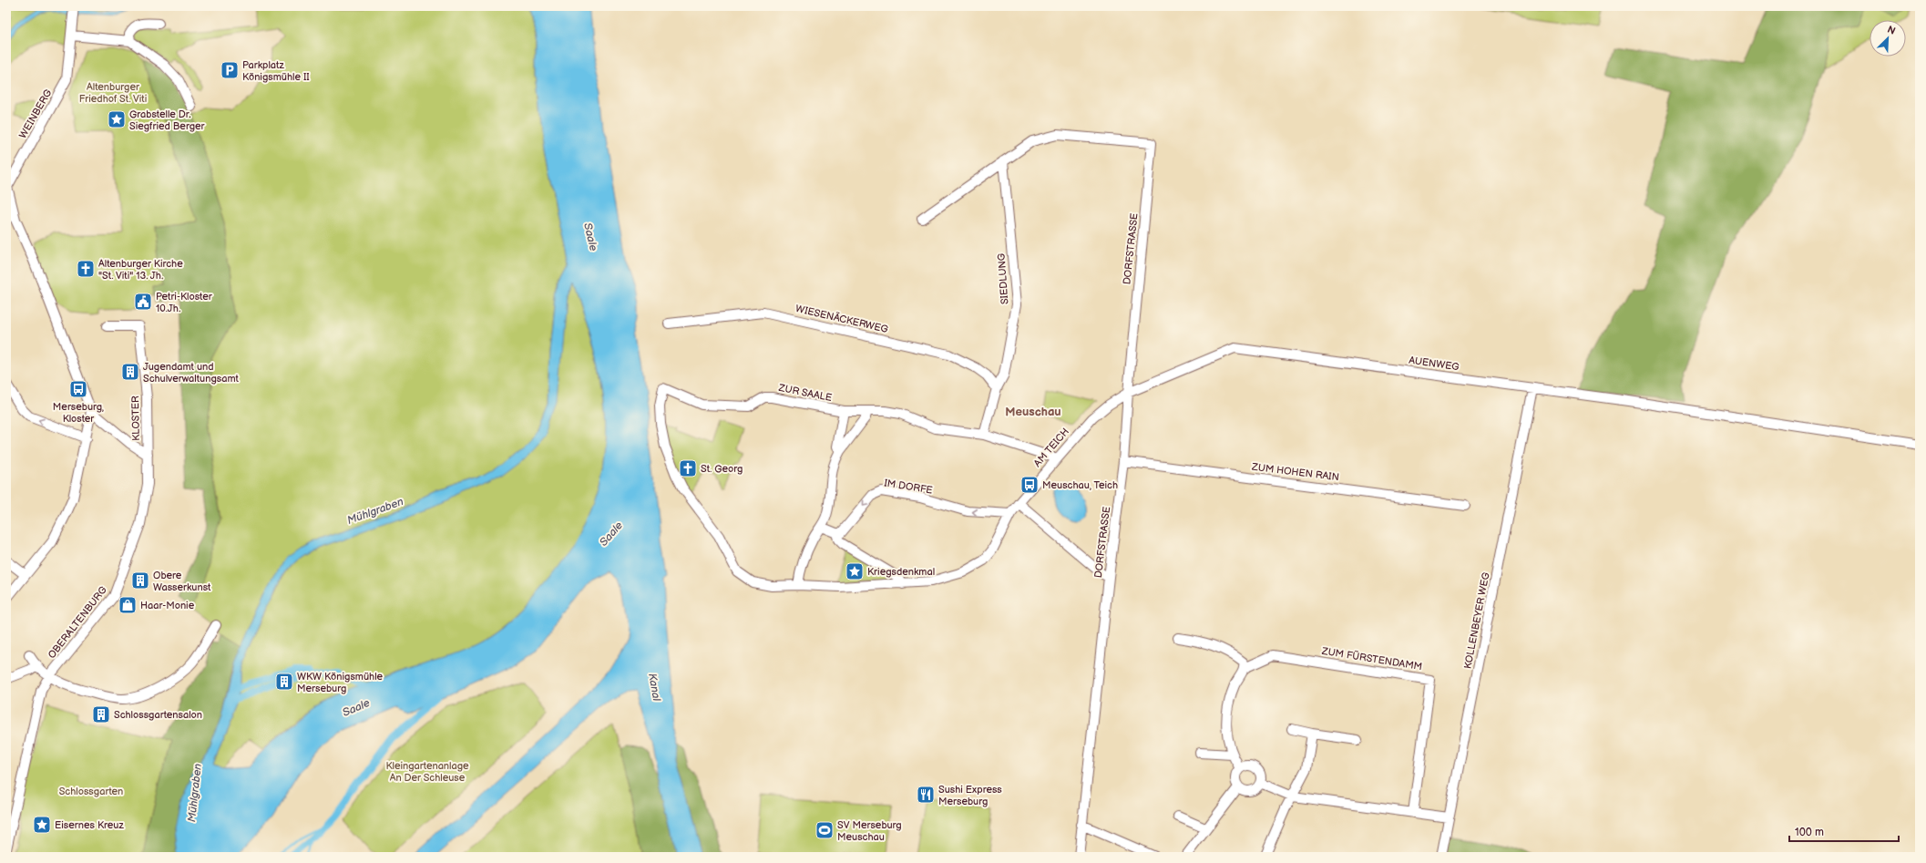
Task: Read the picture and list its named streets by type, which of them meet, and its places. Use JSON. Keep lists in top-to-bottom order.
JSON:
{
  "streets": {
    "street": [
      "WEINBERG",
      "DORFSTRASSE",
      "SIEDLUNG",
      "WIESENÄCKERWEG",
      "AUENWEG",
      "ZUR SAALE",
      "KLOSTER",
      "AM TEICH",
      "ZUM HOHEN RAIN",
      "IM DORFE",
      "KOLLENBEYER WEG",
      "OBERALTENBURG",
      "ZUM FÜRSTENDAMM"
    ]
  },
  "crossings": [
    ["DORFSTRASSE", "SIEDLUNG"],
    ["DORFSTRASSE", "AUENWEG"],
    ["DORFSTRASSE", "AM TEICH"],
    ["DORFSTRASSE", "ZUM HOHEN RAIN"],
    ["SIEDLUNG", "WIESENÄCKERWEG"],
    ["SIEDLUNG", "ZUR SAALE"],
    ["AUENWEG", "AM TEICH"],
    ["AUENWEG", "KOLLENBEYER WEG"],
    ["ZUR SAALE", "AM TEICH"],
    ["KLOSTER", "OBERALTENBURG"],
    ["AM TEICH", "IM DORFE"]
  ],
  "one_way": ["IM DORFE"],
  "districts": ["Meuschau"],
  "water": ["Saale", "Mühlgraben", "Kanal"],
  "parks": ["Altenburger Friedhof St. Viti", "Kleingartenanlage An Der Schleuse", "Schlossgarten"],
  "places": {
    "parking": ["Parkplatz Königsmühle II"],
    "place": ["Grabstelle Dr. Siegfried Berger", "Kriegsdenkmal", "Eisernes Kreuz"],
    "church": ["Altenburger Kirche \"St. Viti\" 13. Jh.", "St. Georg"],
    "public building": ["Petri-Kloster 10.Jh."],
    "building": [
      "Jugendamt und Schulverwaltungsamt",
      "Obere Wasserkunst",
      "WKW Königsmühle Merseburg",
      "Schlossgartensalon"
    ],
    "bus stop": ["Merseburg, Kloster", "Meuschau, Teich"],
    "shop": ["Haar-Monie"],
    "restaurant": ["Sushi Express Merseburg"],
    "sports": ["SV Merseburg Meuschau"]
  },
  "scale_bar": "100 m",
  "north": "top right"
}
